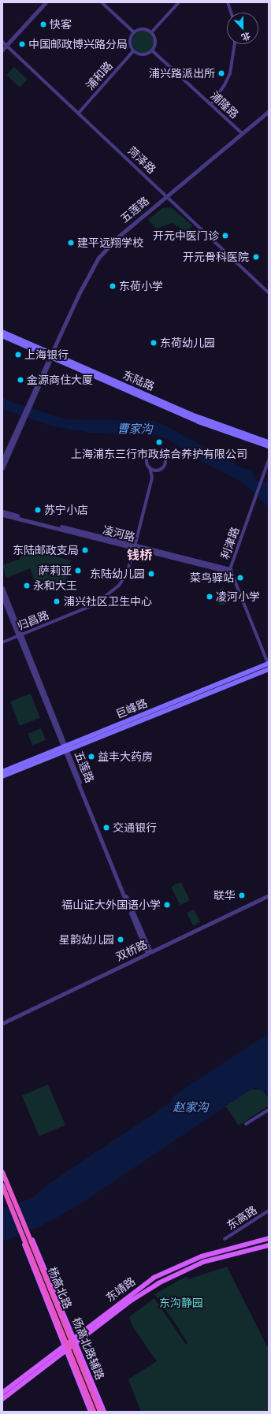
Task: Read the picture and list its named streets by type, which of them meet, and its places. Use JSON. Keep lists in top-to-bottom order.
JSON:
{
  "streets": {
    "highway": ["杨高北路"],
    "main road": [
      "东陆路",
      "巨峰路",
      "东靖路",
      "杨高北路辅路"
    ],
    "street": [
      "浦和路",
      "浦隆路",
      "菏泽路",
      "五莲路",
      "凌河路",
      "利津路",
      "归昌路",
      "双桥路",
      "东高路"
    ]
  },
  "crossings": [
    ["浦和路", "菏泽路"],
    ["浦隆路", "五莲路"],
    ["菏泽路", "五莲路"],
    ["五莲路", "东陆路"],
    ["五莲路", "归昌路"],
    ["五莲路", "巨峰路"],
    ["五莲路", "双桥路"],
    ["凌河路", "利津路"],
    ["凌河路", "归昌路"],
    ["利津路", "巨峰路"],
    ["杨高北路", "杨高北路辅路"],
    ["东靖路", "杨高北路辅路"]
  ],
  "districts": ["钱桥"],
  "water": ["曹家沟", "赵家沟"],
  "parks": ["东沟静园"],
  "places": [
    "快客",
    "中国邮政博兴路分局",
    "浦兴路派出所",
    "开元中医门诊",
    "建平远翔学校",
    "开元骨科医院",
    "东荷小学",
    "东荷幼儿园",
    "上海银行",
    "金源商住大厦",
    "上海浦东三行市政综合养护有限公司",
    "苏宁小店",
    "东陆邮政支局",
    "萨莉亚",
    "东陆幼儿园",
    "菜鸟驿站",
    "永和大王",
    "凌河小学",
    "浦兴社区卫生中心",
    "益丰大药房",
    "交通银行",
    "联华",
    "福山证大外国语小学",
    "星韵幼儿园"
  ],
  "north": "bottom"
}
